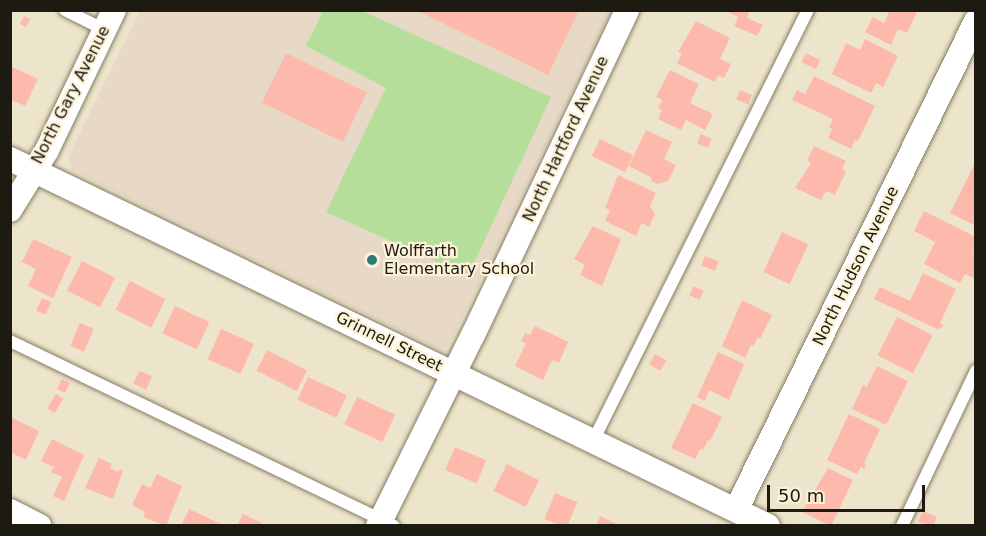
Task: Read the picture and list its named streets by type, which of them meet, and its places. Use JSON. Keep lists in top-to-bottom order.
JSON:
{
  "streets": {
    "street": [
      "North Gary Avenue",
      "North Hartford Avenue",
      "North Hudson Avenue",
      "Grinnell Street"
    ]
  },
  "crossings": [
    ["North Gary Avenue", "Grinnell Street"],
    ["North Hartford Avenue", "Grinnell Street"],
    ["North Hudson Avenue", "Grinnell Street"]
  ],
  "places": ["Wolffarth Elementary School"],
  "scale_bar": "50 m"
}
